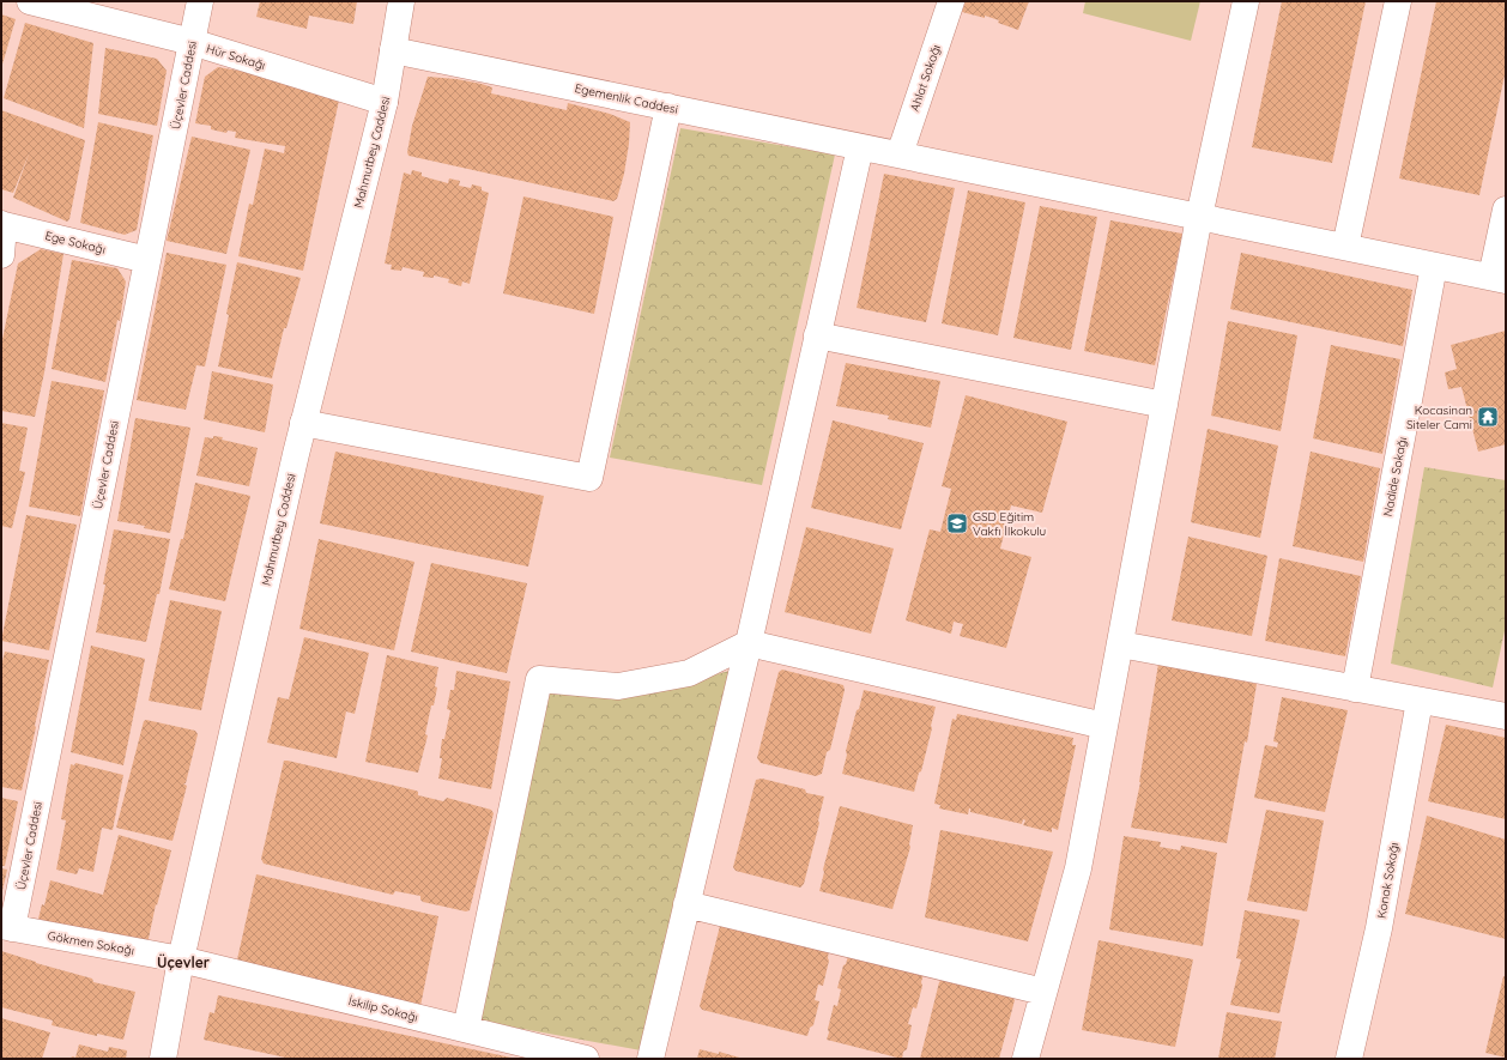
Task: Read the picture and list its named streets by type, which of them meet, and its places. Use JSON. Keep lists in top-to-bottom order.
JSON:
{
  "streets": {
    "street": [
      "Hür Sokağı",
      "Ahlat Sokağı",
      "Üçevler Caddesi",
      "Egemenlik Caddesi",
      "Mahmutbey Caddesi",
      "Ege Sokağı",
      "Nadide Sokağı",
      "Konak Sokağı",
      "Gökmen Sokağı",
      "İskilip Sokağı"
    ]
  },
  "crossings": [
    ["Hür Sokağı", "Üçevler Caddesi"],
    ["Hür Sokağı", "Mahmutbey Caddesi"],
    ["Ahlat Sokağı", "Egemenlik Caddesi"],
    ["Üçevler Caddesi", "Ege Sokağı"],
    ["Üçevler Caddesi", "Gökmen Sokağı"],
    ["Egemenlik Caddesi", "Mahmutbey Caddesi"],
    ["Egemenlik Caddesi", "Nadide Sokağı"],
    ["Mahmutbey Caddesi", "Gökmen Sokağı"],
    ["Mahmutbey Caddesi", "İskilip Sokağı"],
    ["Gökmen Sokağı", "İskilip Sokağı"]
  ],
  "districts": ["Üçevler"],
  "places": {
    "temple": ["Kocasinan Siteler Cami"],
    "school or university": ["GSD Eğitim Vakfı İlkokulu"]
  }
}
